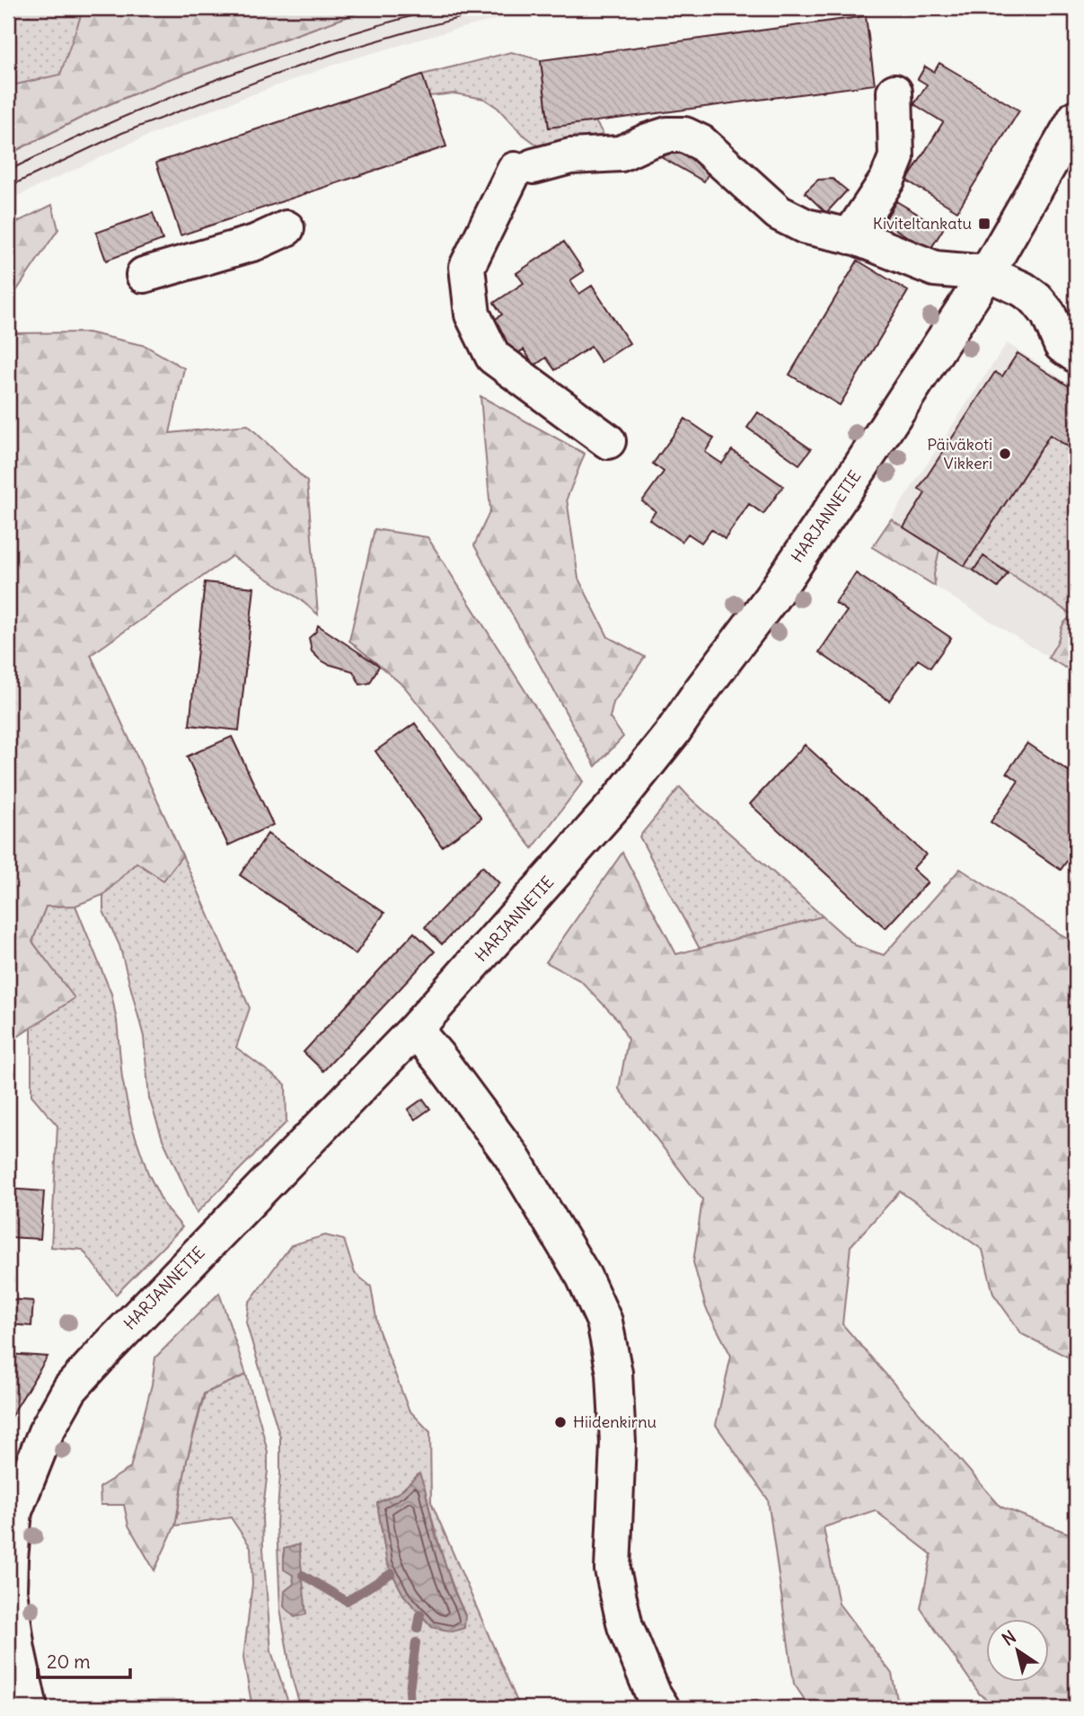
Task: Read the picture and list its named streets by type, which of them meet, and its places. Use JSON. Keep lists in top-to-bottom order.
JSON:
{
  "streets": {
    "street": ["HARJANNETIE"]
  },
  "places": {
    "transit": ["Kiviteltankatu"],
    "other": ["Päiväkoti Vikkeri", "Hiidenkirnu"]
  },
  "scale_bar": "20 m",
  "north": "top left"
}
